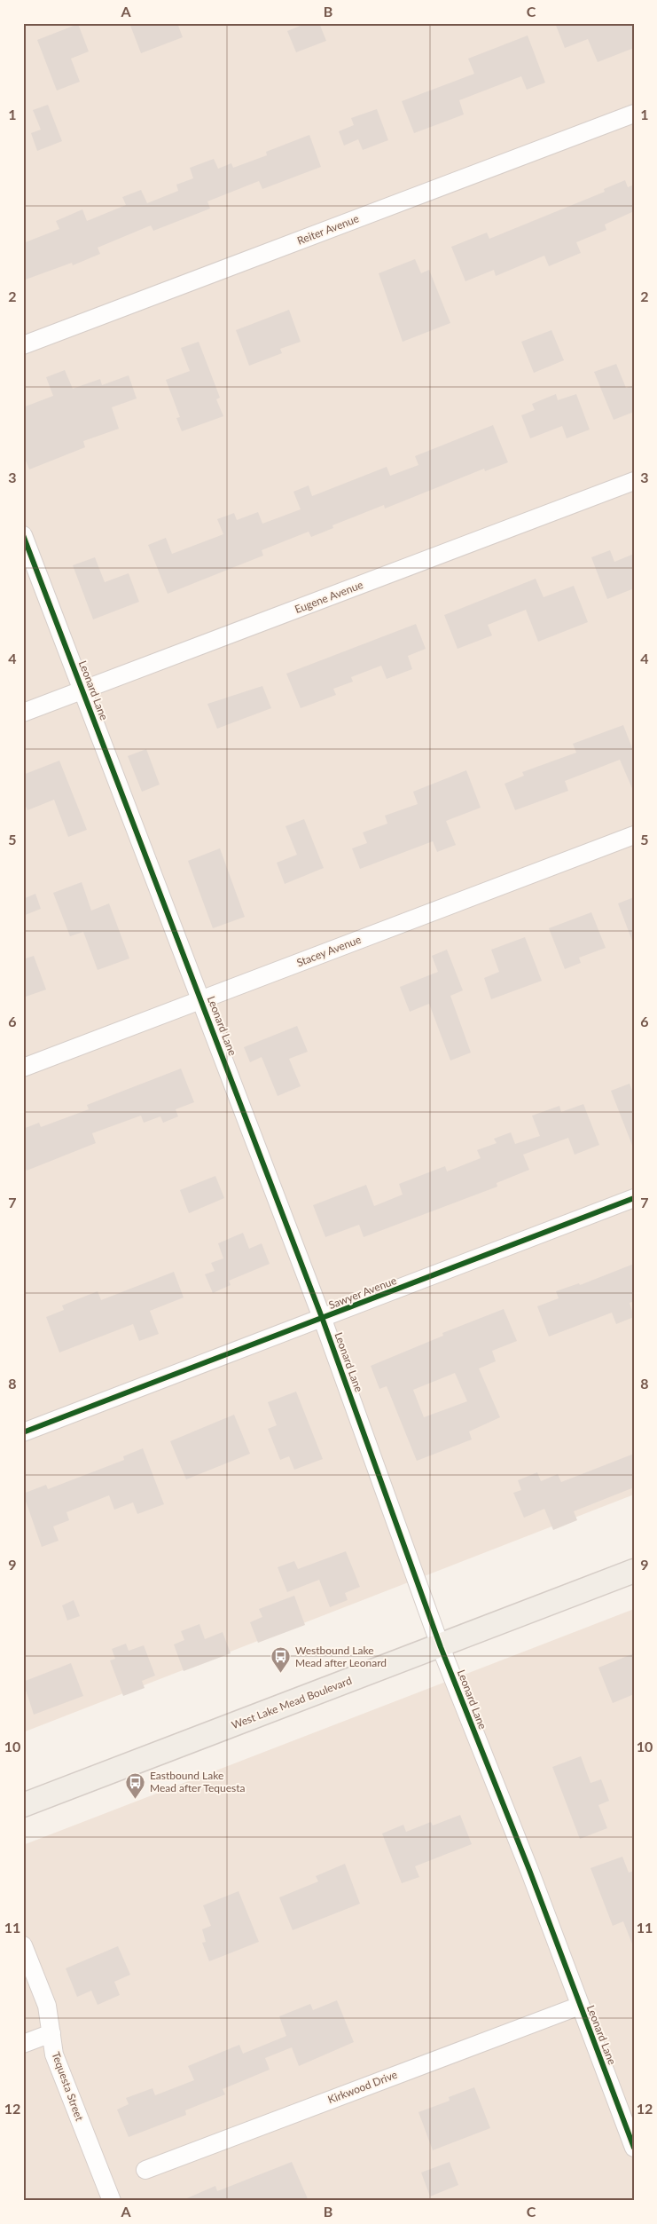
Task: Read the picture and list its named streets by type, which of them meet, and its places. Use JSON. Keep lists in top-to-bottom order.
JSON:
{
  "streets": {
    "main road": ["West Lake Mead Boulevard"],
    "street": [
      "Reiter Avenue",
      "Eugene Avenue",
      "Leonard Lane",
      "Stacey Avenue",
      "Sawyer Avenue",
      "Tequesta Street",
      "Kirkwood Drive"
    ]
  },
  "crossings": [
    ["Eugene Avenue", "Leonard Lane"],
    ["Leonard Lane", "Stacey Avenue"],
    ["Leonard Lane", "Sawyer Avenue"],
    ["Leonard Lane", "West Lake Mead Boulevard"],
    ["Leonard Lane", "Kirkwood Drive"]
  ],
  "places": {
    "bus stop": ["Westbound Lake Mead after Leonard", "Eastbound Lake Mead after Tequesta"]
  },
  "grid": {
    "columns": ["A", "B", "C"],
    "rows": [
      "1",
      "2",
      "3",
      "4",
      "5",
      "6",
      "7",
      "8",
      "9",
      "10",
      "11",
      "12"
    ]
  }
}
